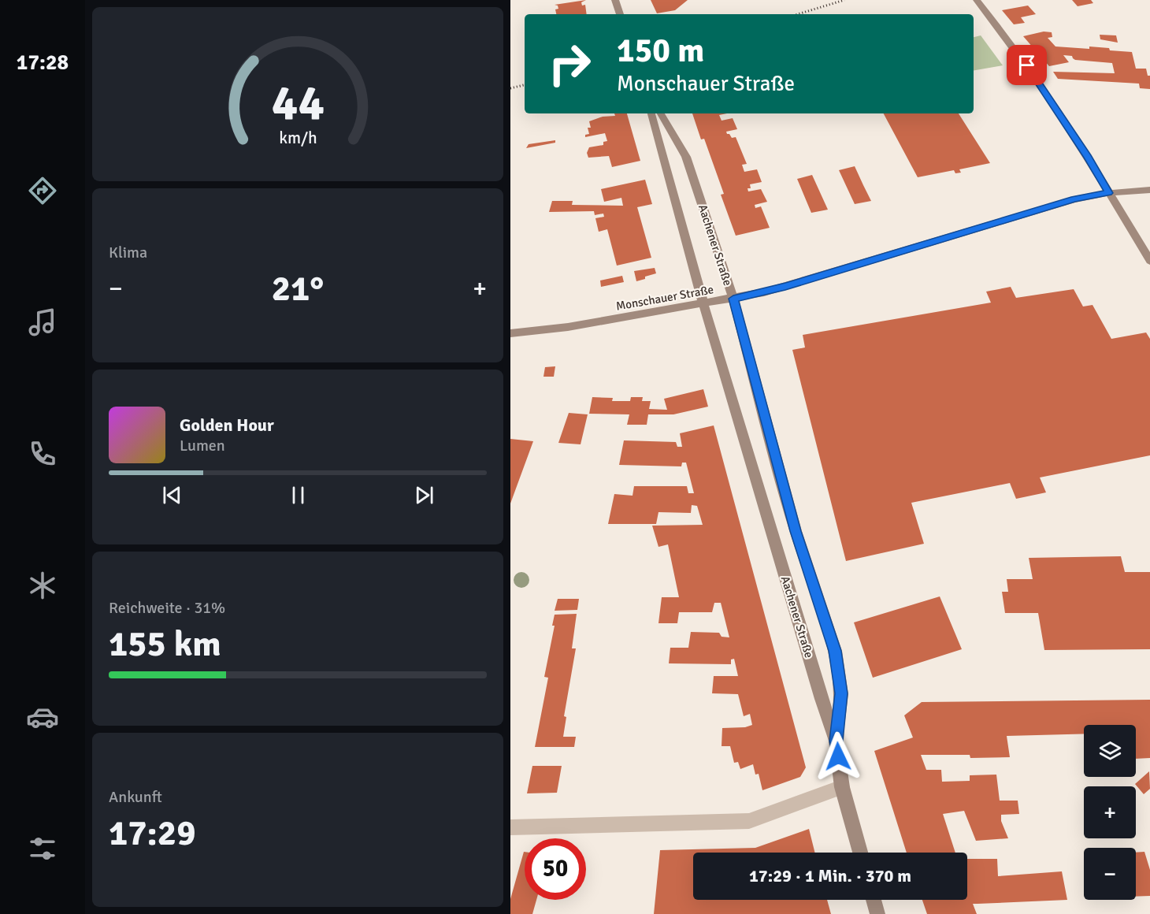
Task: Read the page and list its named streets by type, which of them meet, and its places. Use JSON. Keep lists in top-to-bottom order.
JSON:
{
  "streets": {
    "main road": ["Aachener Straße", "Monschauer Straße"]
  },
  "crossings": [
    ["Aachener Straße", "Monschauer Straße"]
  ],
  "page": {
    "tabs": "17:28",
    "turn": ["150 m", "Monschauer Straße"],
    "tile": [
      "Klima",
      ["Reichweite · 31%", "155 km"],
      ["Ankunft", "17:29"]
    ],
    "heat": ["−", "21°", "+"],
    "song": ["Golden Hour", "Lumen"],
    "map_buttons": ["+", "−"],
    "limit": "50",
    "trip": "17:29 · 1 Min. · 370 m",
    "gauge": ["44", "km/h"]
  }
}
